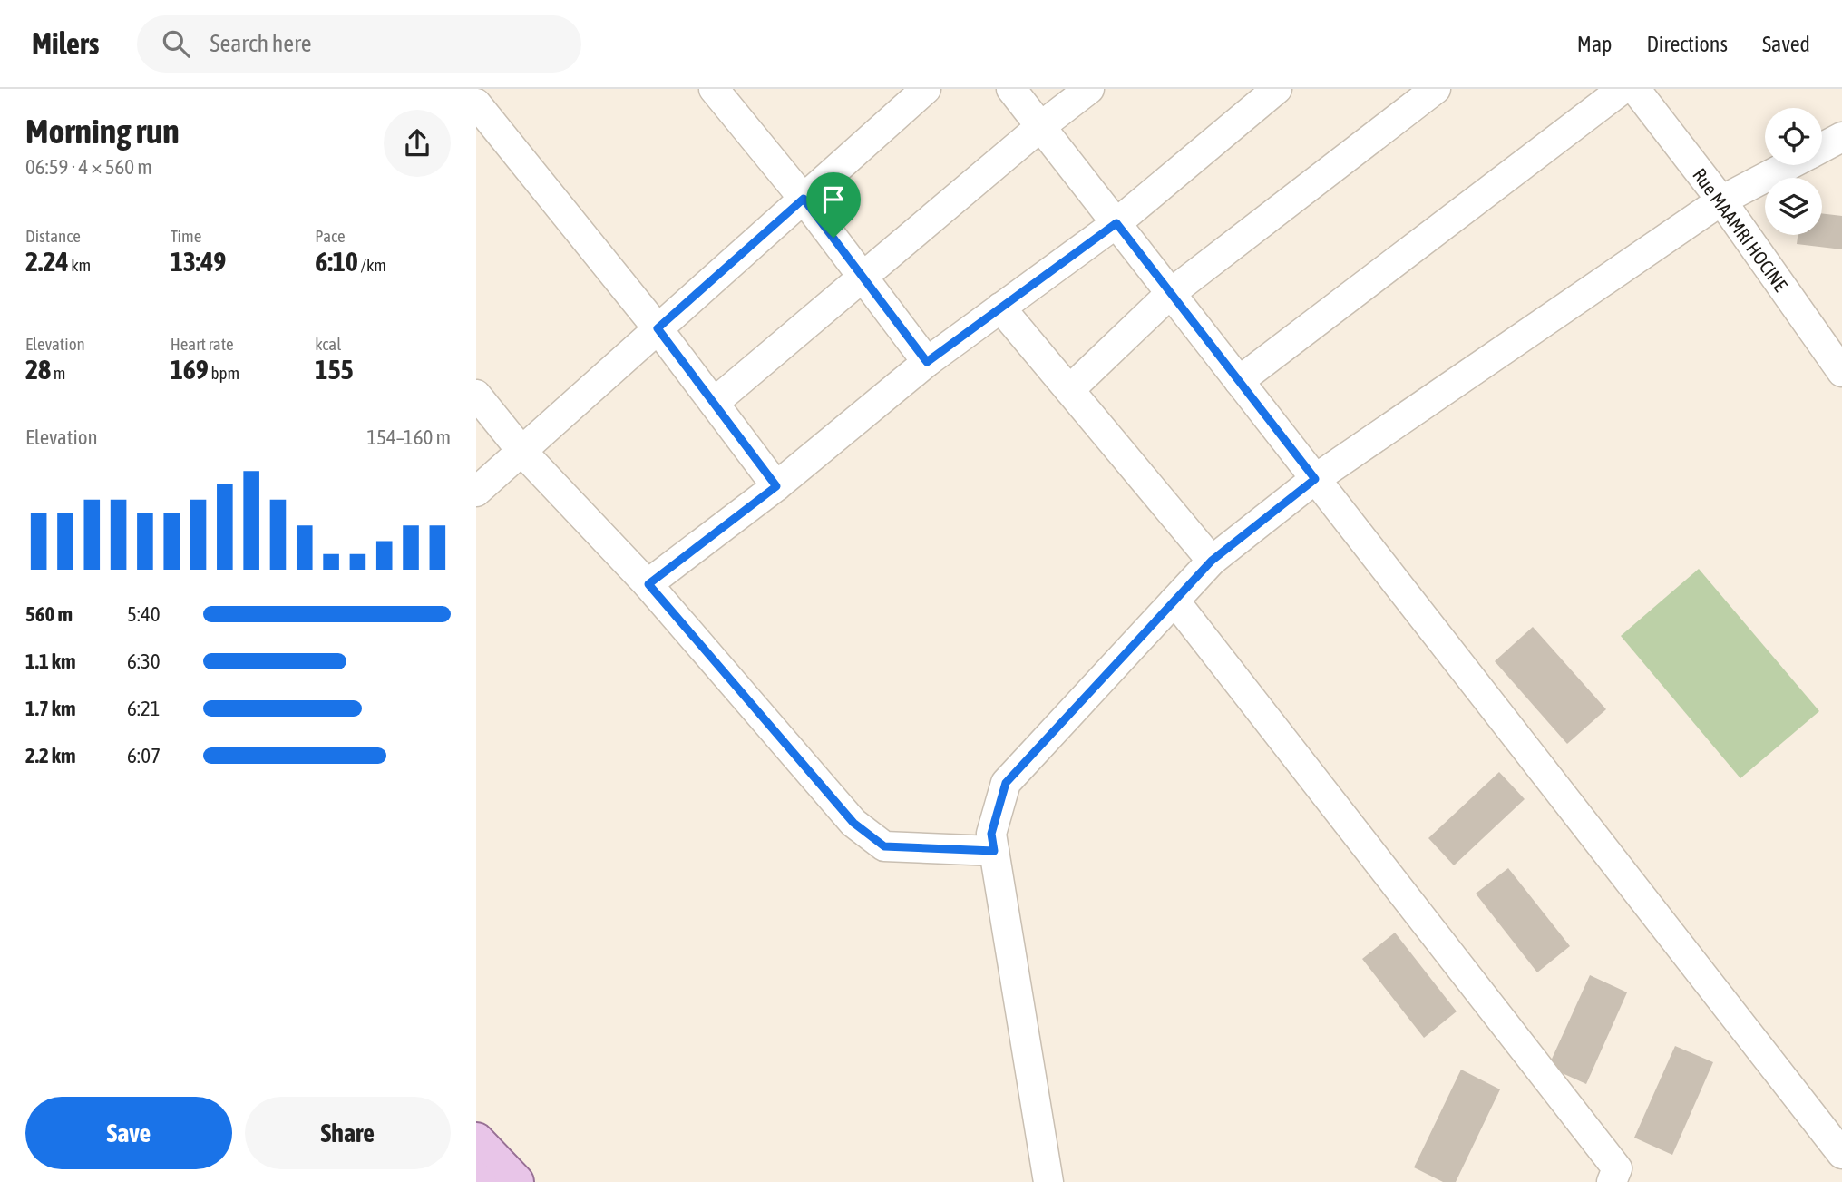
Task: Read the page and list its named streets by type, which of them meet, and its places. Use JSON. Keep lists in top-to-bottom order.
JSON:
{
  "streets": {
    "street": ["Rue MAAMRI HOCINE"]
  },
  "page": {
    "header": "Milers",
    "search": "Search here",
    "nav": ["Map", "Directions", "Saved"],
    "heading": ["Morning run", "06:59 · 4 × 560 m"],
    "stats": [
      ["Distance", "2.24 km"],
      ["Time", "13:49"],
      ["Pace", "6:10 /km"],
      ["Elevation", "28 m"],
      ["Heart rate", "169 bpm"],
      ["kcal", "155"]
    ],
    "chart": ["Elevation", "154–160 m"],
    "list": [
      {
        "name": "560 m",
        "note": "5:40"
      },
      {
        "name": "1.1 km",
        "note": "6:30"
      },
      {
        "name": "1.7 km",
        "note": "6:21"
      },
      {
        "name": "2.2 km",
        "note": "6:07"
      }
    ],
    "buttons": ["Save", "Share"]
  }
}
